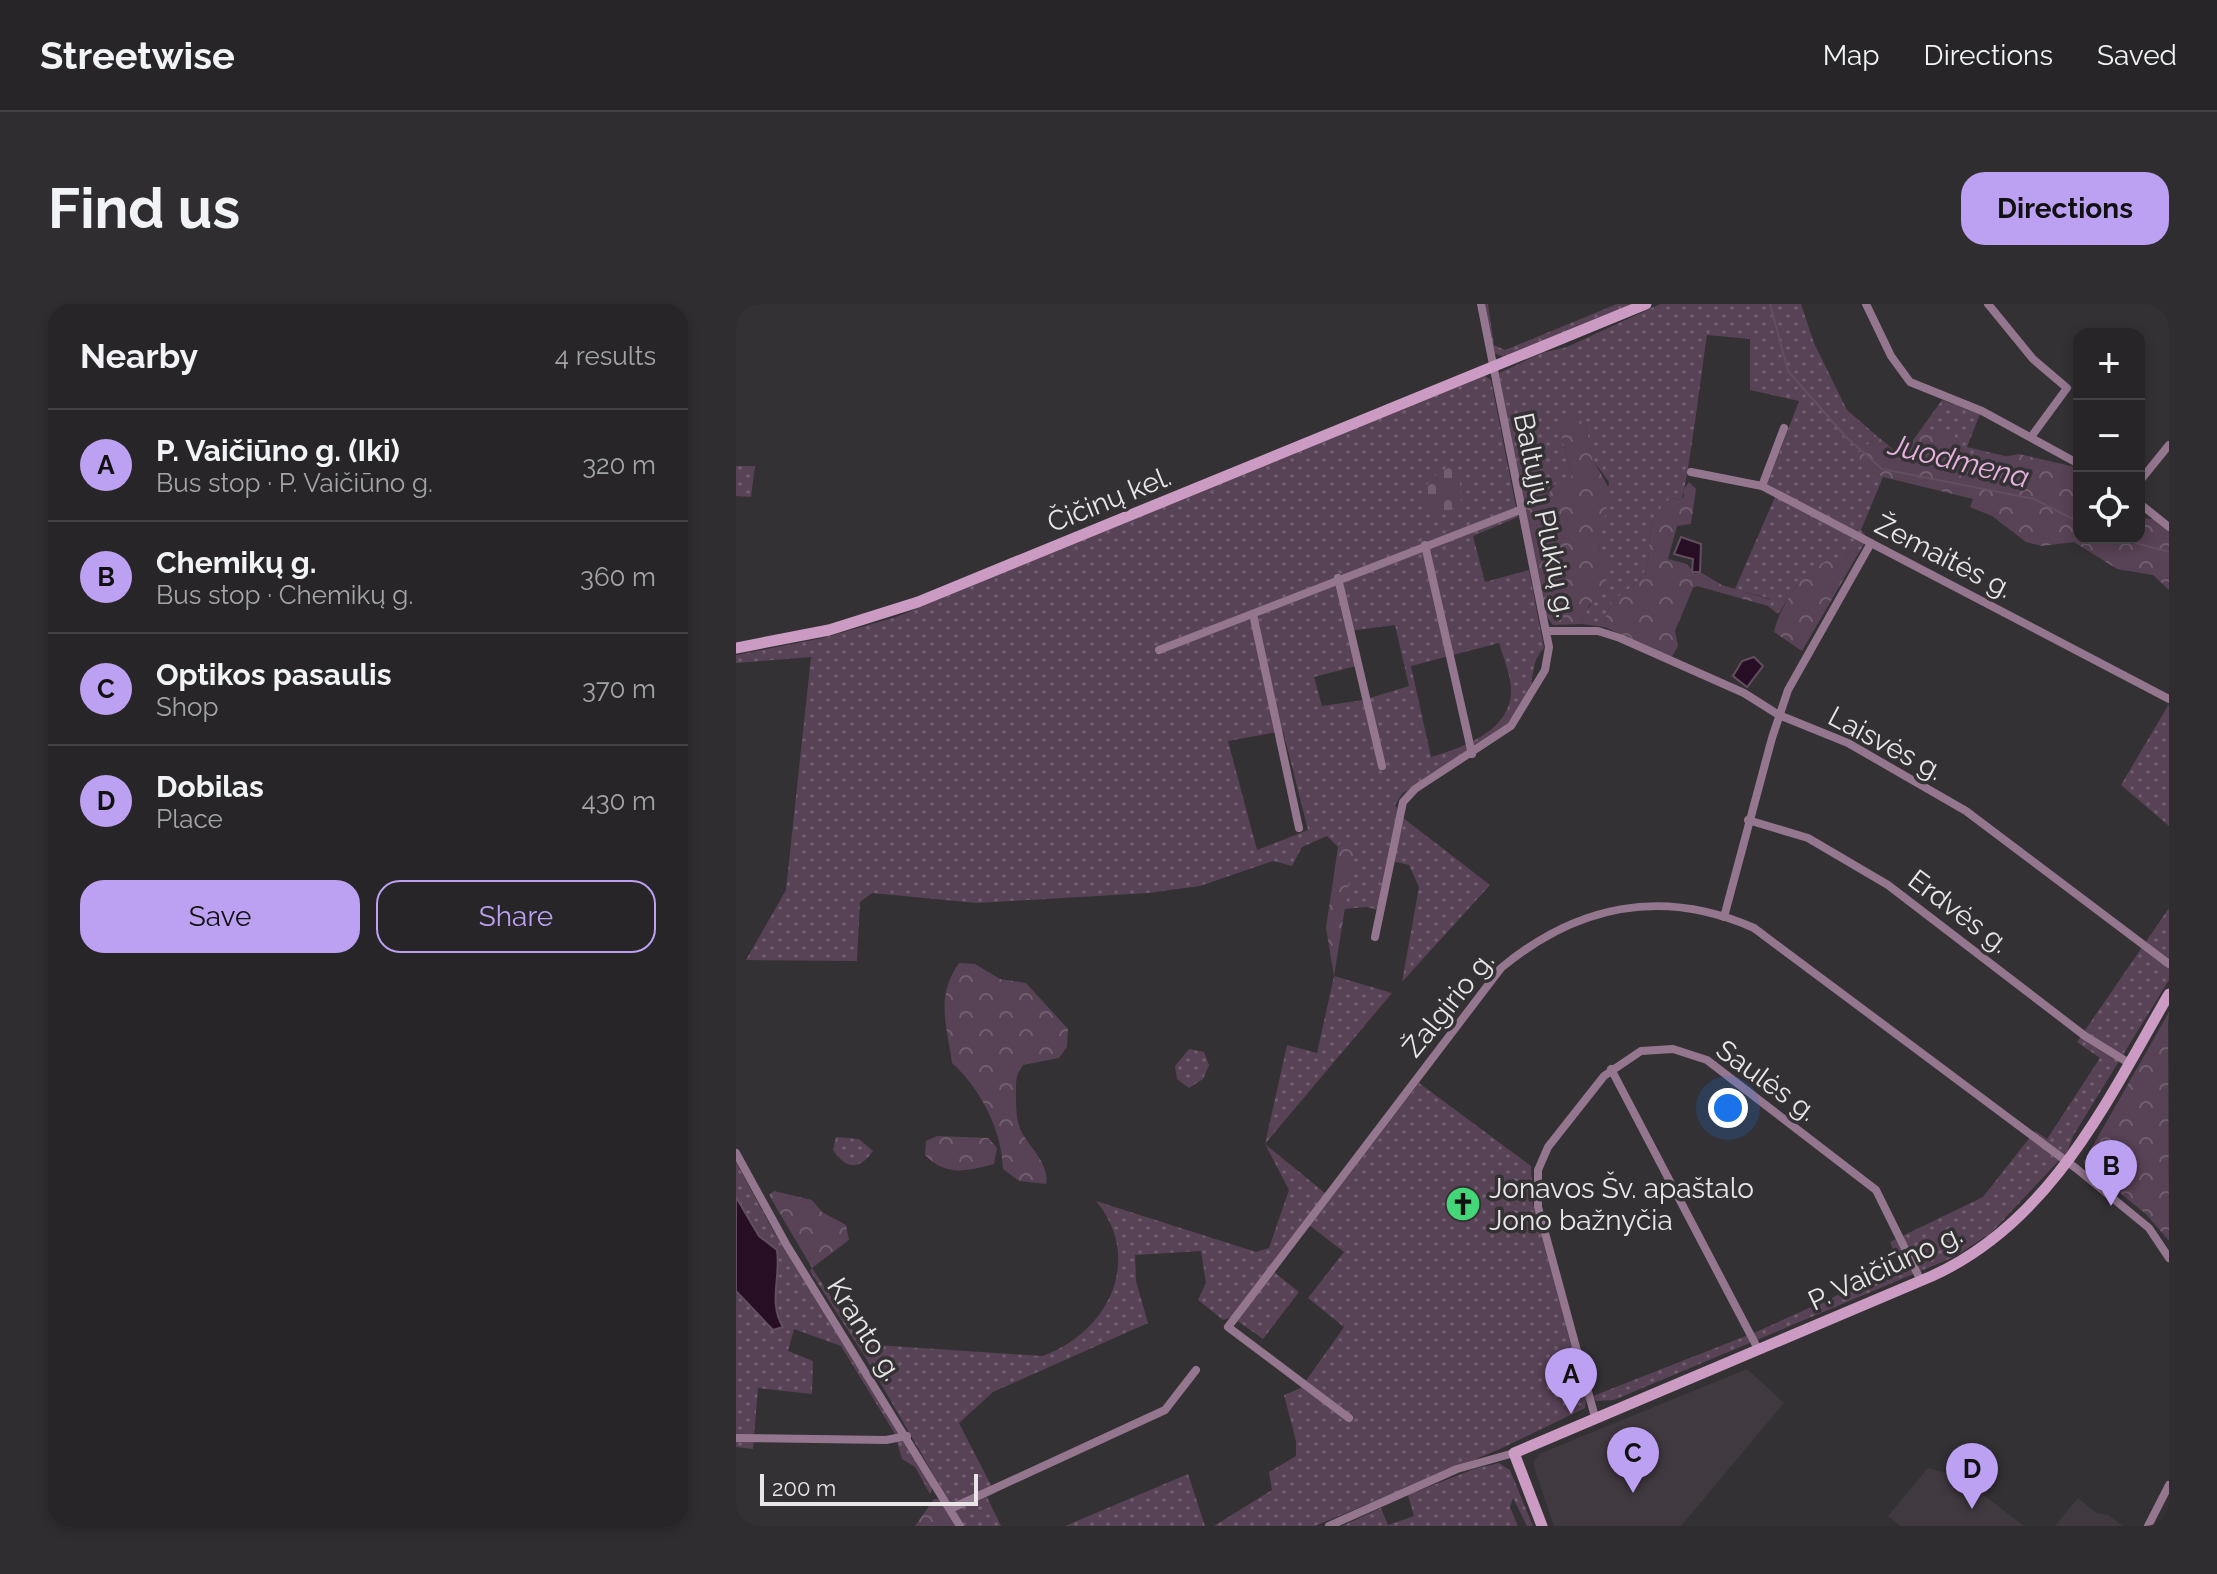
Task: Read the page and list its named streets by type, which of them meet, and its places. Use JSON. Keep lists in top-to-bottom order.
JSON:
{
  "streets": {
    "main road": ["Čičinų kel.", "P. Vaičiūno g."],
    "street": [
      "Baltųjų Plukių g.",
      "Žemaitės g.",
      "Laisvės g.",
      "Erdvės g.",
      "Žalgirio g.",
      "Saulės g.",
      "Kranto g."
    ]
  },
  "crossings": [
    ["Čičinų kel.", "Baltųjų Plukių g."],
    ["Baltųjų Plukių g.", "Laisvės g."],
    ["Erdvės g.", "P. Vaičiūno g."],
    ["Žalgirio g.", "P. Vaičiūno g."],
    ["Saulės g.", "P. Vaičiūno g."]
  ],
  "water": ["Juodmena"],
  "places": {
    "church": ["Jonavos Šv. apaštalo Jono bažnyčia"]
  },
  "scale_bar": "200 m",
  "page": {
    "header": "Streetwise",
    "nav": ["Map", "Directions", "Saved"],
    "buttons": [
      "Directions",
      ["Save", "Share"]
    ],
    "title": "Find us",
    "heading": ["Nearby", "4 results"],
    "map_buttons": ["+", "−"],
    "list": [
      {
        "mark": "A",
        "name": "P. Vaičiūno g. (Iki)",
        "note": "Bus stop · P. Vaičiūno g.",
        "value": "320 m"
      },
      {
        "mark": "B",
        "name": "Chemikų g.",
        "note": "Bus stop · Chemikų g.",
        "value": "360 m"
      },
      {
        "mark": "C",
        "name": "Optikos pasaulis",
        "note": "Shop",
        "value": "370 m"
      },
      {
        "mark": "D",
        "name": "Dobilas",
        "note": "Place",
        "value": "430 m"
      }
    ],
    "pins": [
      "B",
      "A",
      "C",
      "D"
    ],
    "scale": "200 m"
  }
}
